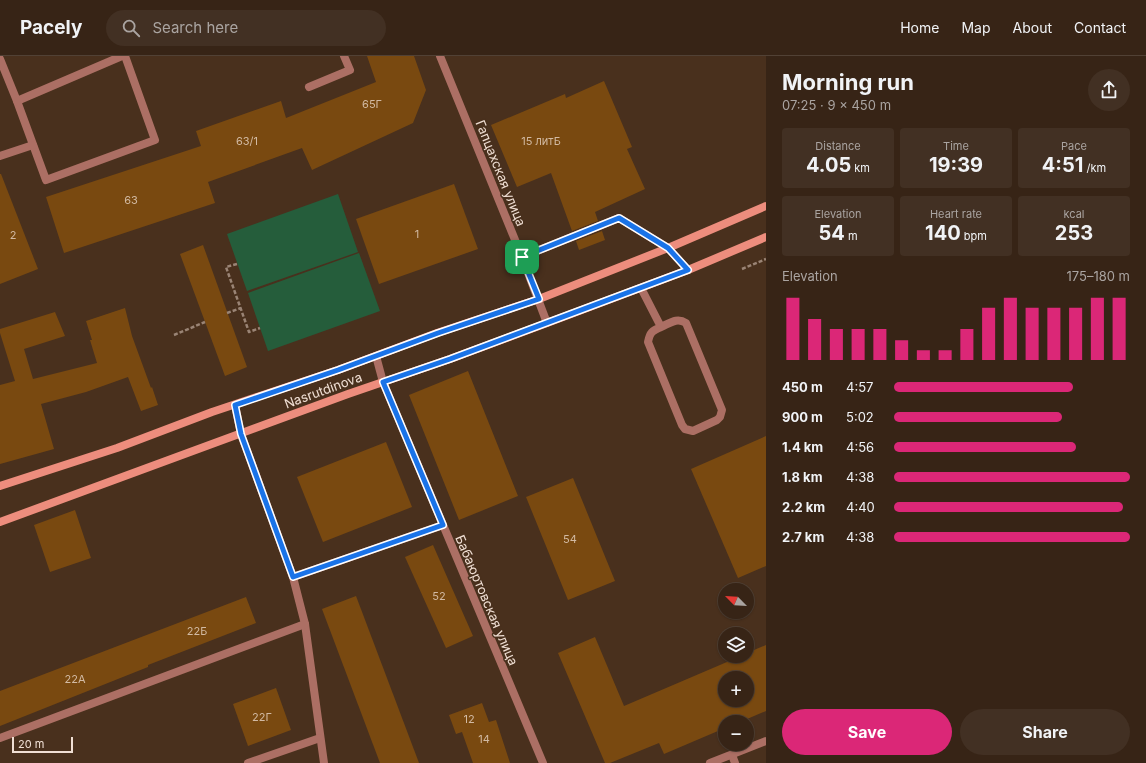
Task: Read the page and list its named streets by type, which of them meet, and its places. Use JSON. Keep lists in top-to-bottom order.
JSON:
{
  "streets": {
    "main road": ["Nasrutdinova"],
    "street": ["Гапцахская улица", "Бабаюртовская улица"]
  },
  "crossings": [
    ["Гапцахская улица", "Nasrutdinova"],
    ["Nasrutdinova", "Бабаюртовская улица"]
  ],
  "house_numbers": [
    "65Г",
    "63/1",
    "15 литБ",
    "63",
    "1",
    "2",
    "54",
    "52",
    "22Б",
    "22А",
    "22Г",
    "12",
    "14"
  ],
  "scale_bar": "20 m",
  "north": "top left",
  "page": {
    "header": "Pacely",
    "search": "Search here",
    "nav": [
      "Home",
      "Map",
      "About",
      "Contact"
    ],
    "heading": ["Morning run", "07:25 · 9 × 450 m"],
    "stats": [
      ["Distance", "4.05 km"],
      ["Time", "19:39"],
      ["Pace", "4:51 /km"],
      ["Elevation", "54 m"],
      ["Heart rate", "140 bpm"],
      ["kcal", "253"]
    ],
    "chart": ["Elevation", "175–180 m"],
    "list": [
      {
        "name": "450 m",
        "note": "4:57"
      },
      {
        "name": "900 m",
        "note": "5:02"
      },
      {
        "name": "1.4 km",
        "note": "4:56"
      },
      {
        "name": "1.8 km",
        "note": "4:38"
      },
      {
        "name": "2.2 km",
        "note": "4:40"
      },
      {
        "name": "2.7 km",
        "note": "4:38"
      }
    ],
    "map_buttons": ["+", "−"],
    "buttons": ["Save", "Share"],
    "scale": "20 m"
  }
}
